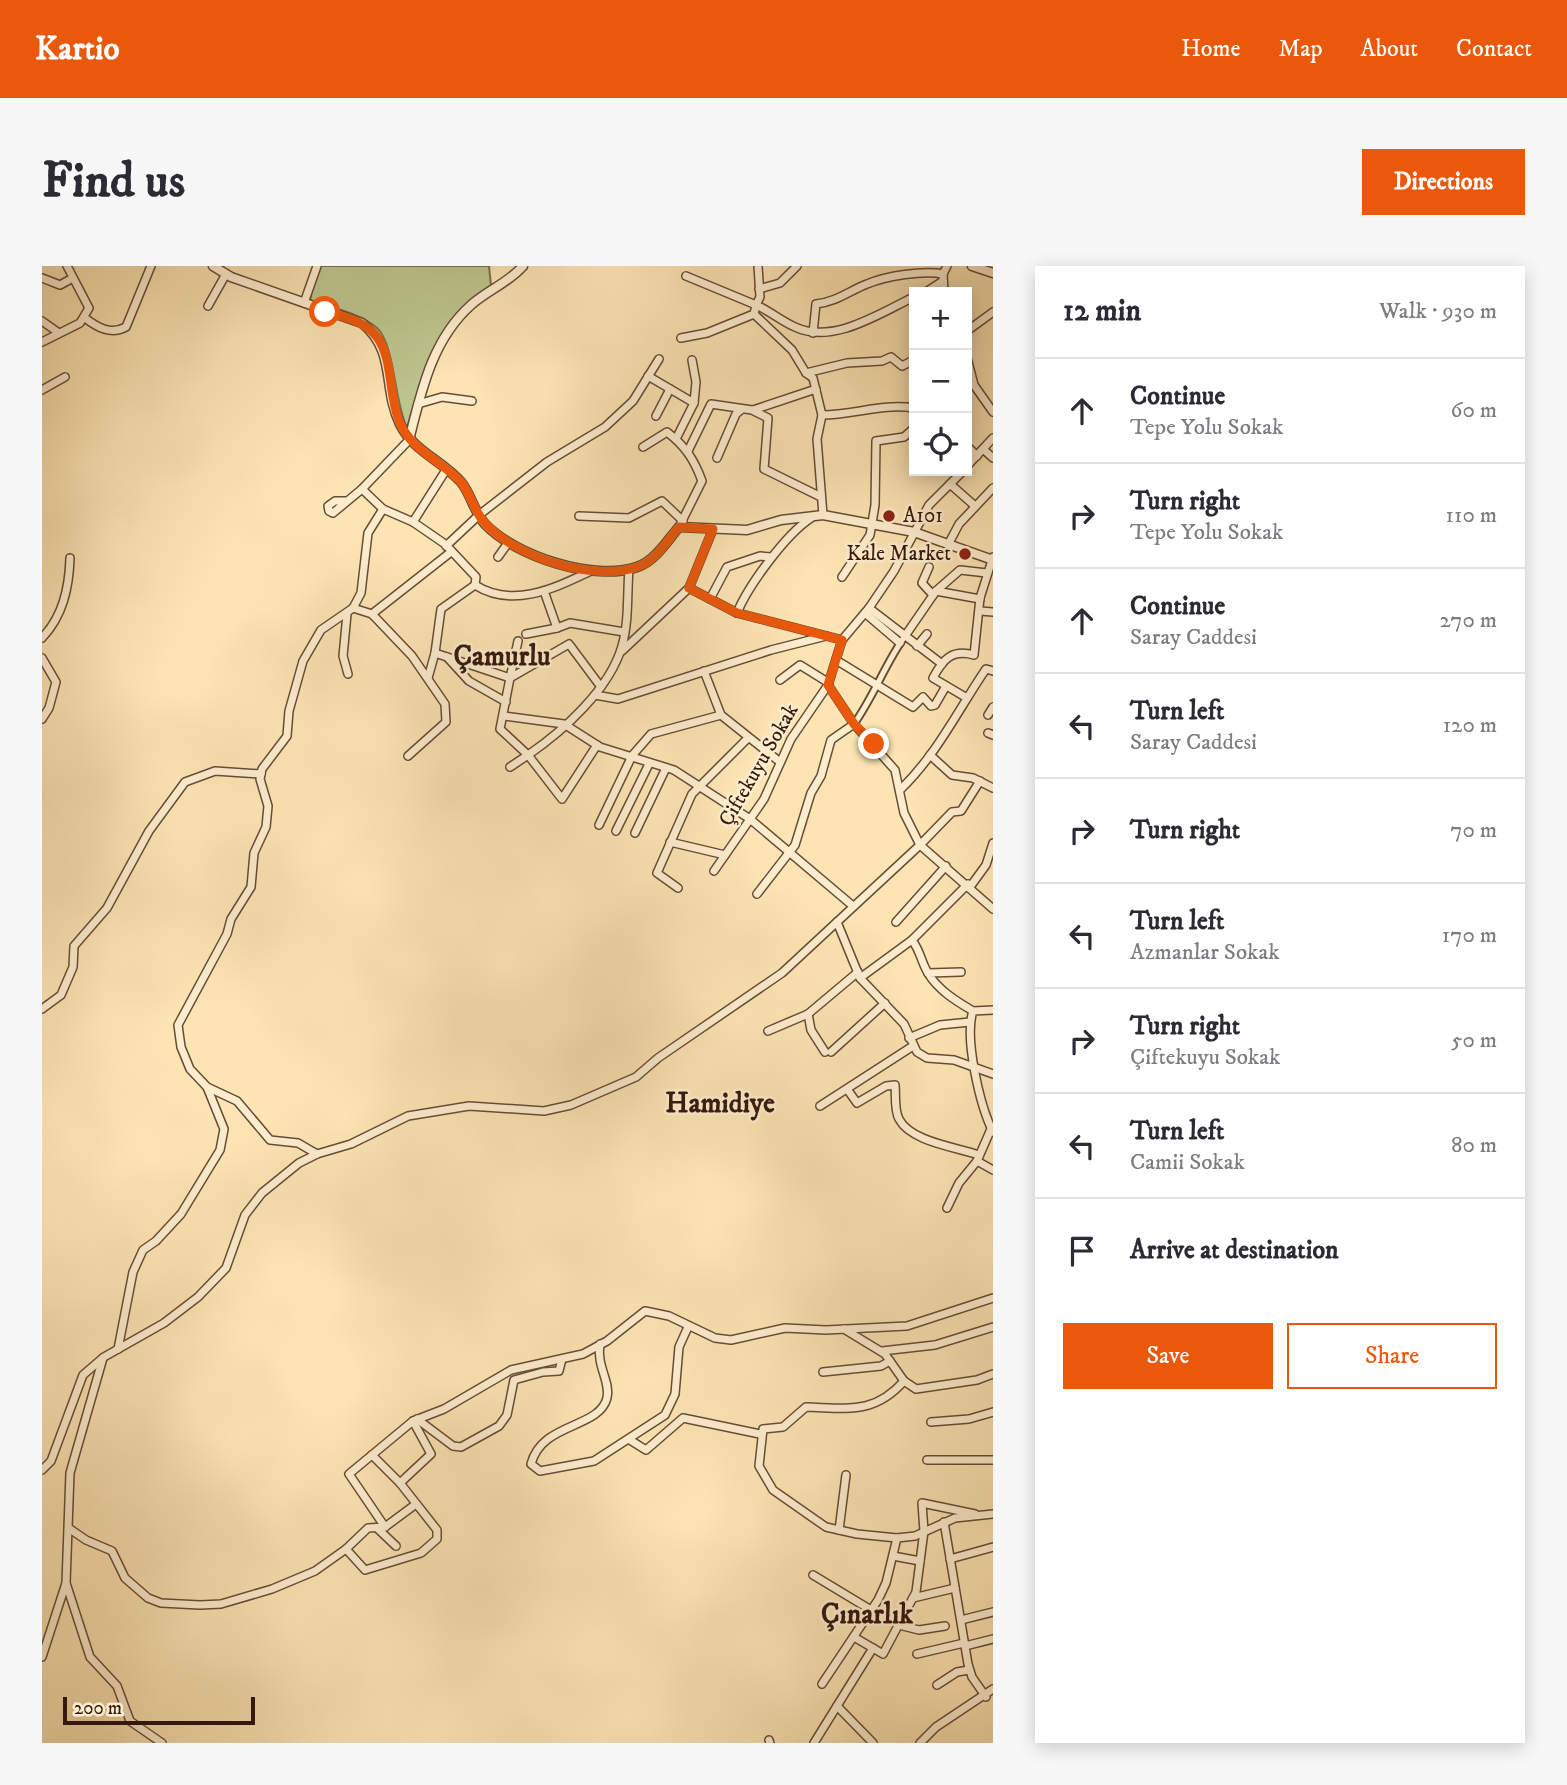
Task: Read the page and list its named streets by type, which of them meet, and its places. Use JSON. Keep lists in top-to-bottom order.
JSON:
{
  "streets": {
    "street": ["Çiftekuyu Sokak"]
  },
  "districts": ["Çamurlu", "Hamidiye", "Çınarlık"],
  "places": ["A101", "Kale Market"],
  "scale_bar": "200 m",
  "page": {
    "header": "Kartio",
    "nav": [
      "Home",
      "Map",
      "About",
      "Contact"
    ],
    "buttons": [
      "Directions",
      ["Save", "Share"]
    ],
    "title": "Find us",
    "heading": ["12 min", "Walk · 930 m"],
    "map_buttons": ["+", "−"],
    "list": [
      ["Continue", "Tepe Yolu Sokak", "60 m"],
      ["Turn right", "Tepe Yolu Sokak", "110 m"],
      ["Continue", "Saray Caddesi", "270 m"],
      ["Turn left", "Saray Caddesi", "120 m"],
      ["Turn right", "70 m"],
      ["Turn left", "Azmanlar Sokak", "170 m"],
      ["Turn right", "Çiftekuyu Sokak", "50 m"],
      ["Turn left", "Camii Sokak", "80 m"],
      "Arrive at destination"
    ],
    "scale": "200 m"
  }
}
